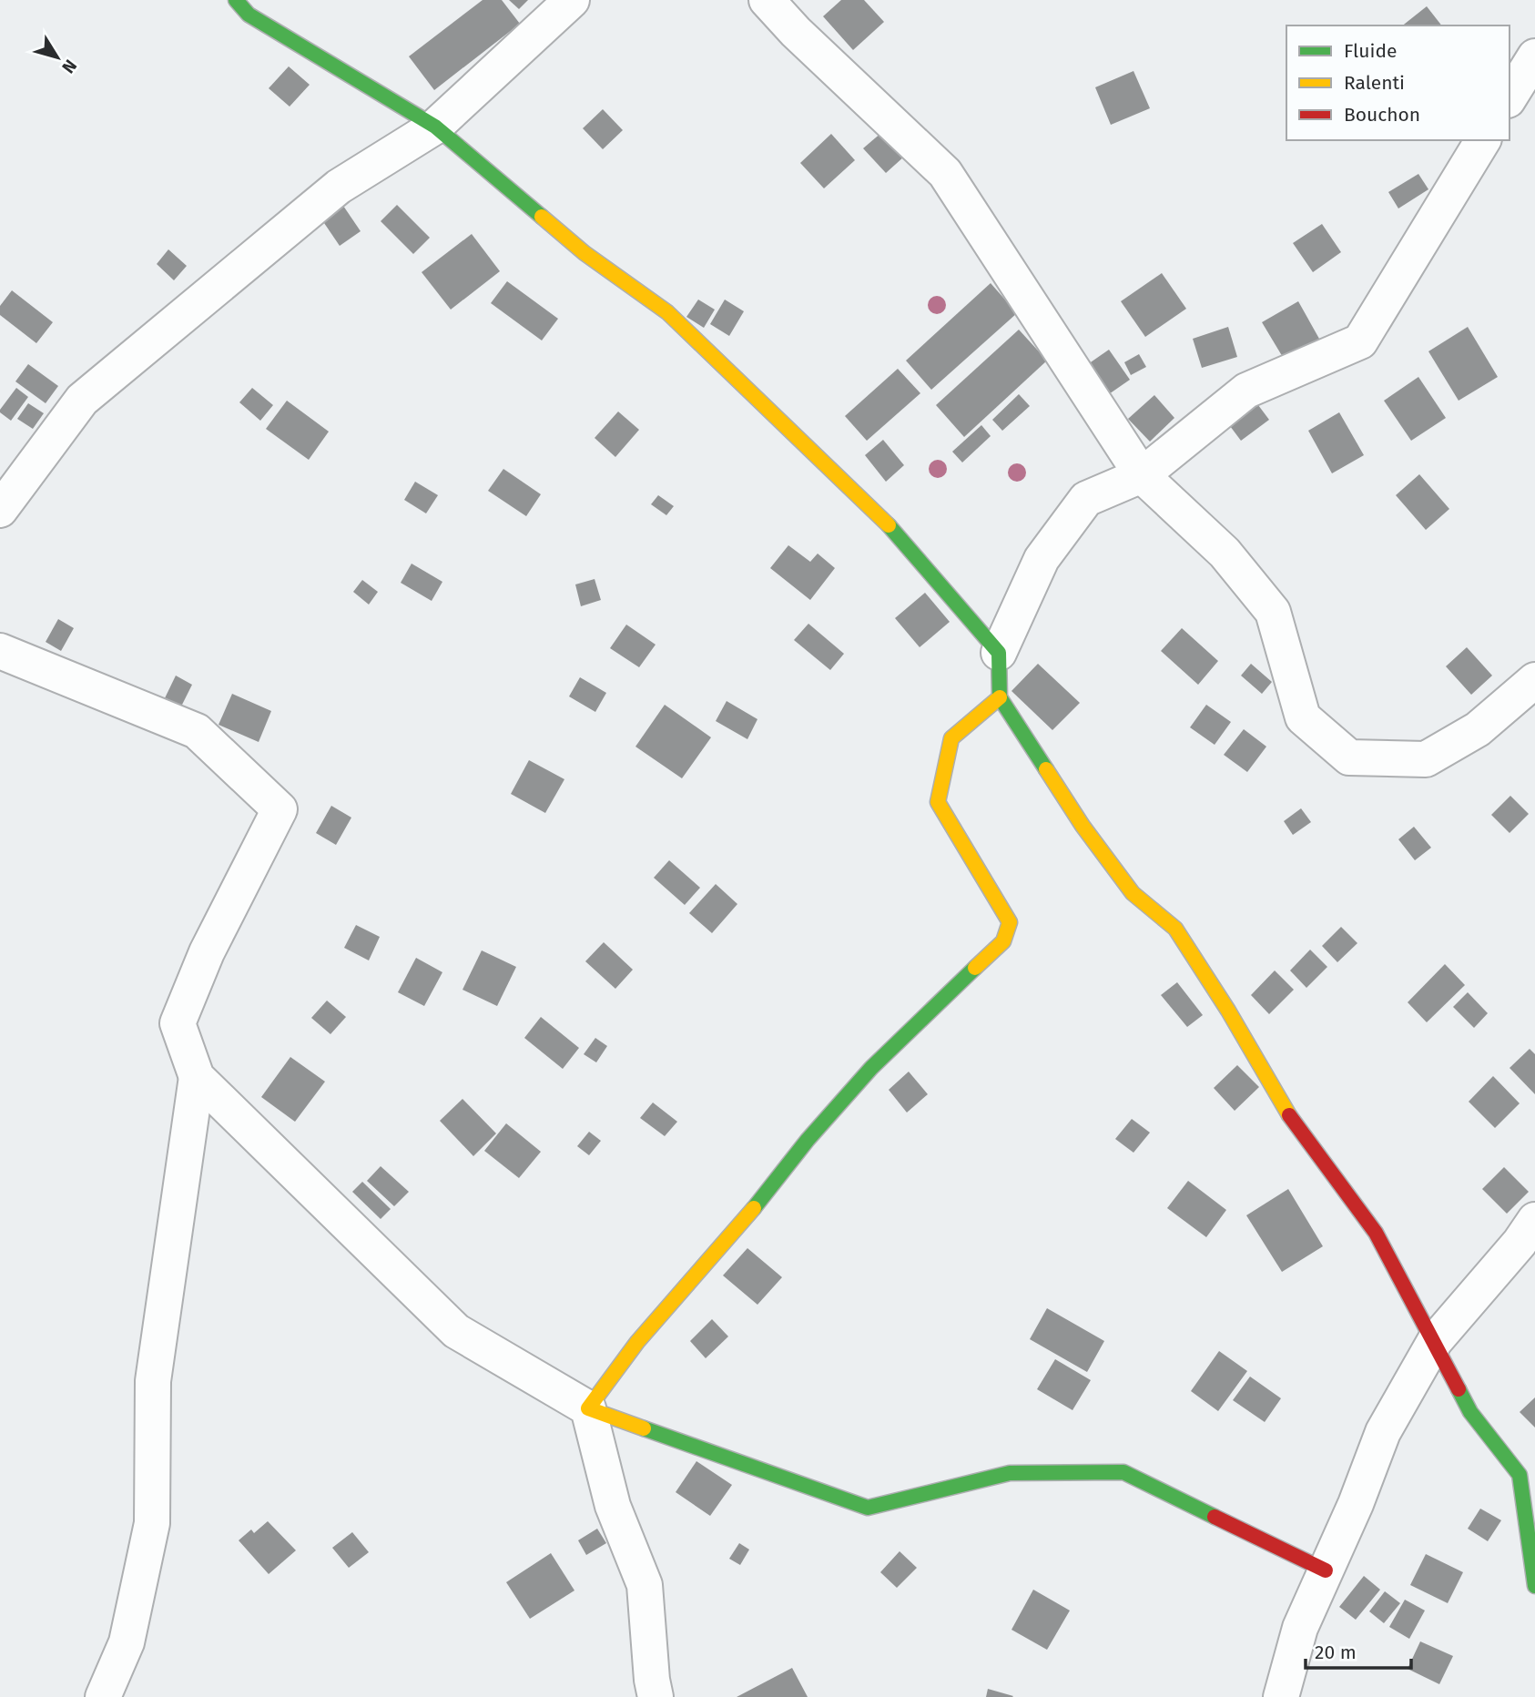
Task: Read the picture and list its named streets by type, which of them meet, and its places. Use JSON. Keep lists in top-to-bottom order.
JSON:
{
  "legend": ["Fluide", "Ralenti", "Bouchon"],
  "scale_bar": "20 m",
  "north": "bottom right"
}
